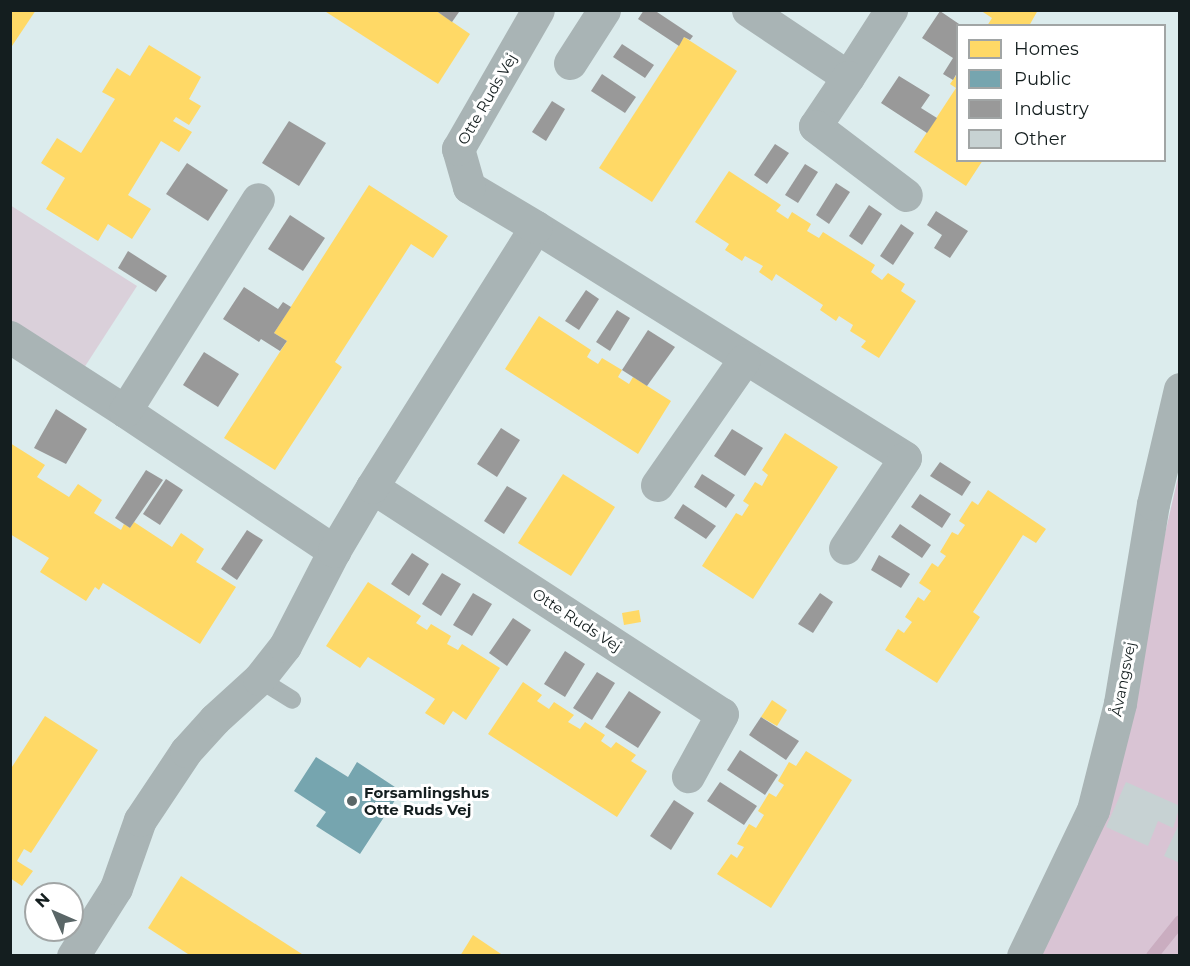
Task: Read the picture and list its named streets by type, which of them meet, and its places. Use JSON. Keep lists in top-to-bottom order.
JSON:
{
  "streets": {
    "street": ["Otte Ruds Vej", "Åvangsvej"]
  },
  "places": ["Forsamlingshus Otte Ruds Vej"],
  "legend": [
    "Homes",
    "Public",
    "Industry",
    "Other"
  ],
  "north": "top left"
}
